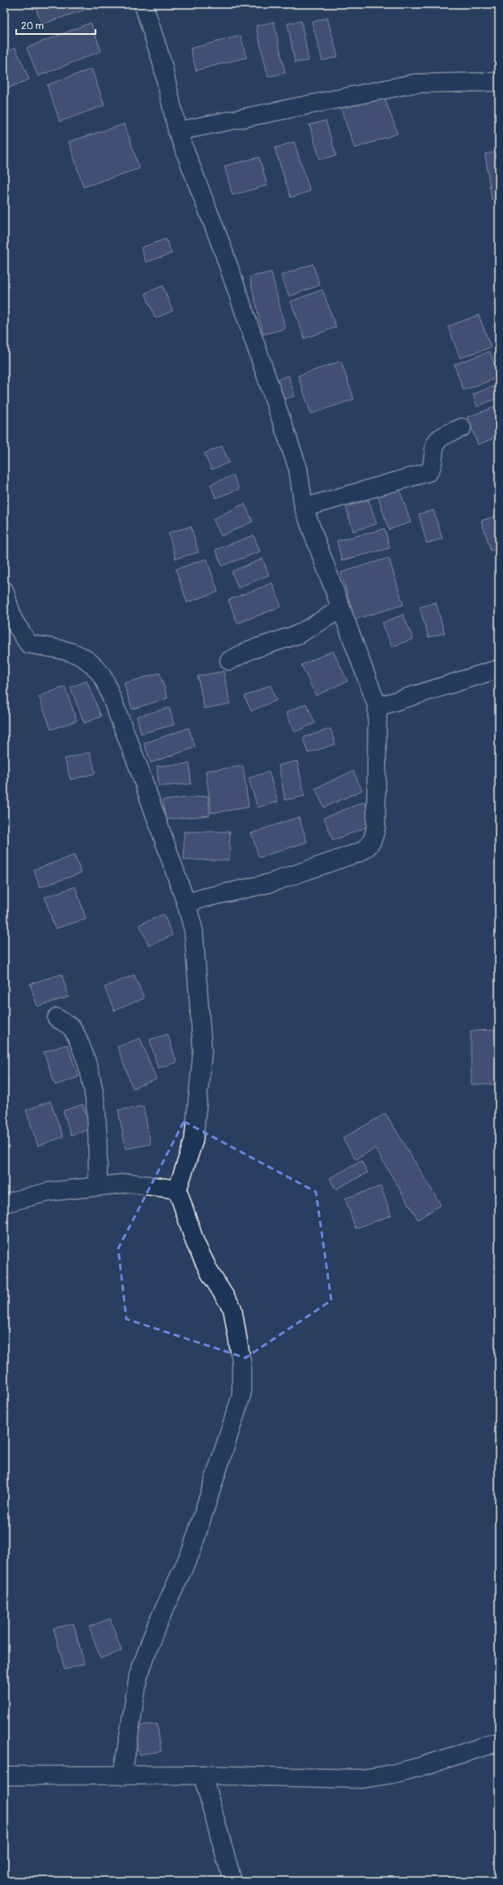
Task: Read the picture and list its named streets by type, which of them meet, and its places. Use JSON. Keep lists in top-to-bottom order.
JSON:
{
  "scale_bar": "20 m"
}
